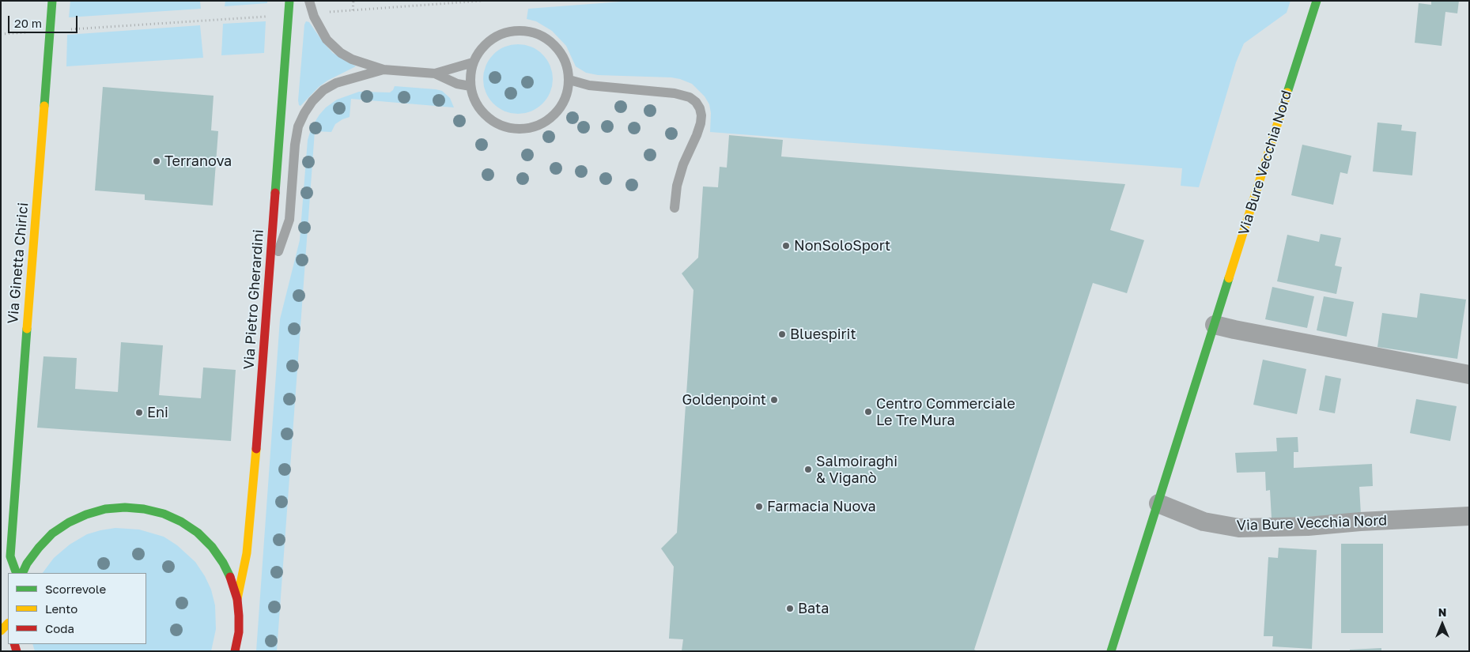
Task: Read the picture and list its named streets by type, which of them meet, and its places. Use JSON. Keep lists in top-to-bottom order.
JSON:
{
  "streets": {
    "main road": ["Via Bure Vecchia Nord", "Via Ginetta Chirici", "Via Pietro Gherardini"]
  },
  "places": [
    "Terranova",
    "NonSoloSport",
    "Bluespirit",
    "Goldenpoint",
    "Centro Commerciale Le Tre Mura",
    "Eni",
    "Salmoiraghi & Viganò",
    "Farmacia Nuova",
    "Bata"
  ],
  "legend": ["Scorrevole", "Lento", "Coda"],
  "scale_bar": "20 m",
  "north": "top"
}
